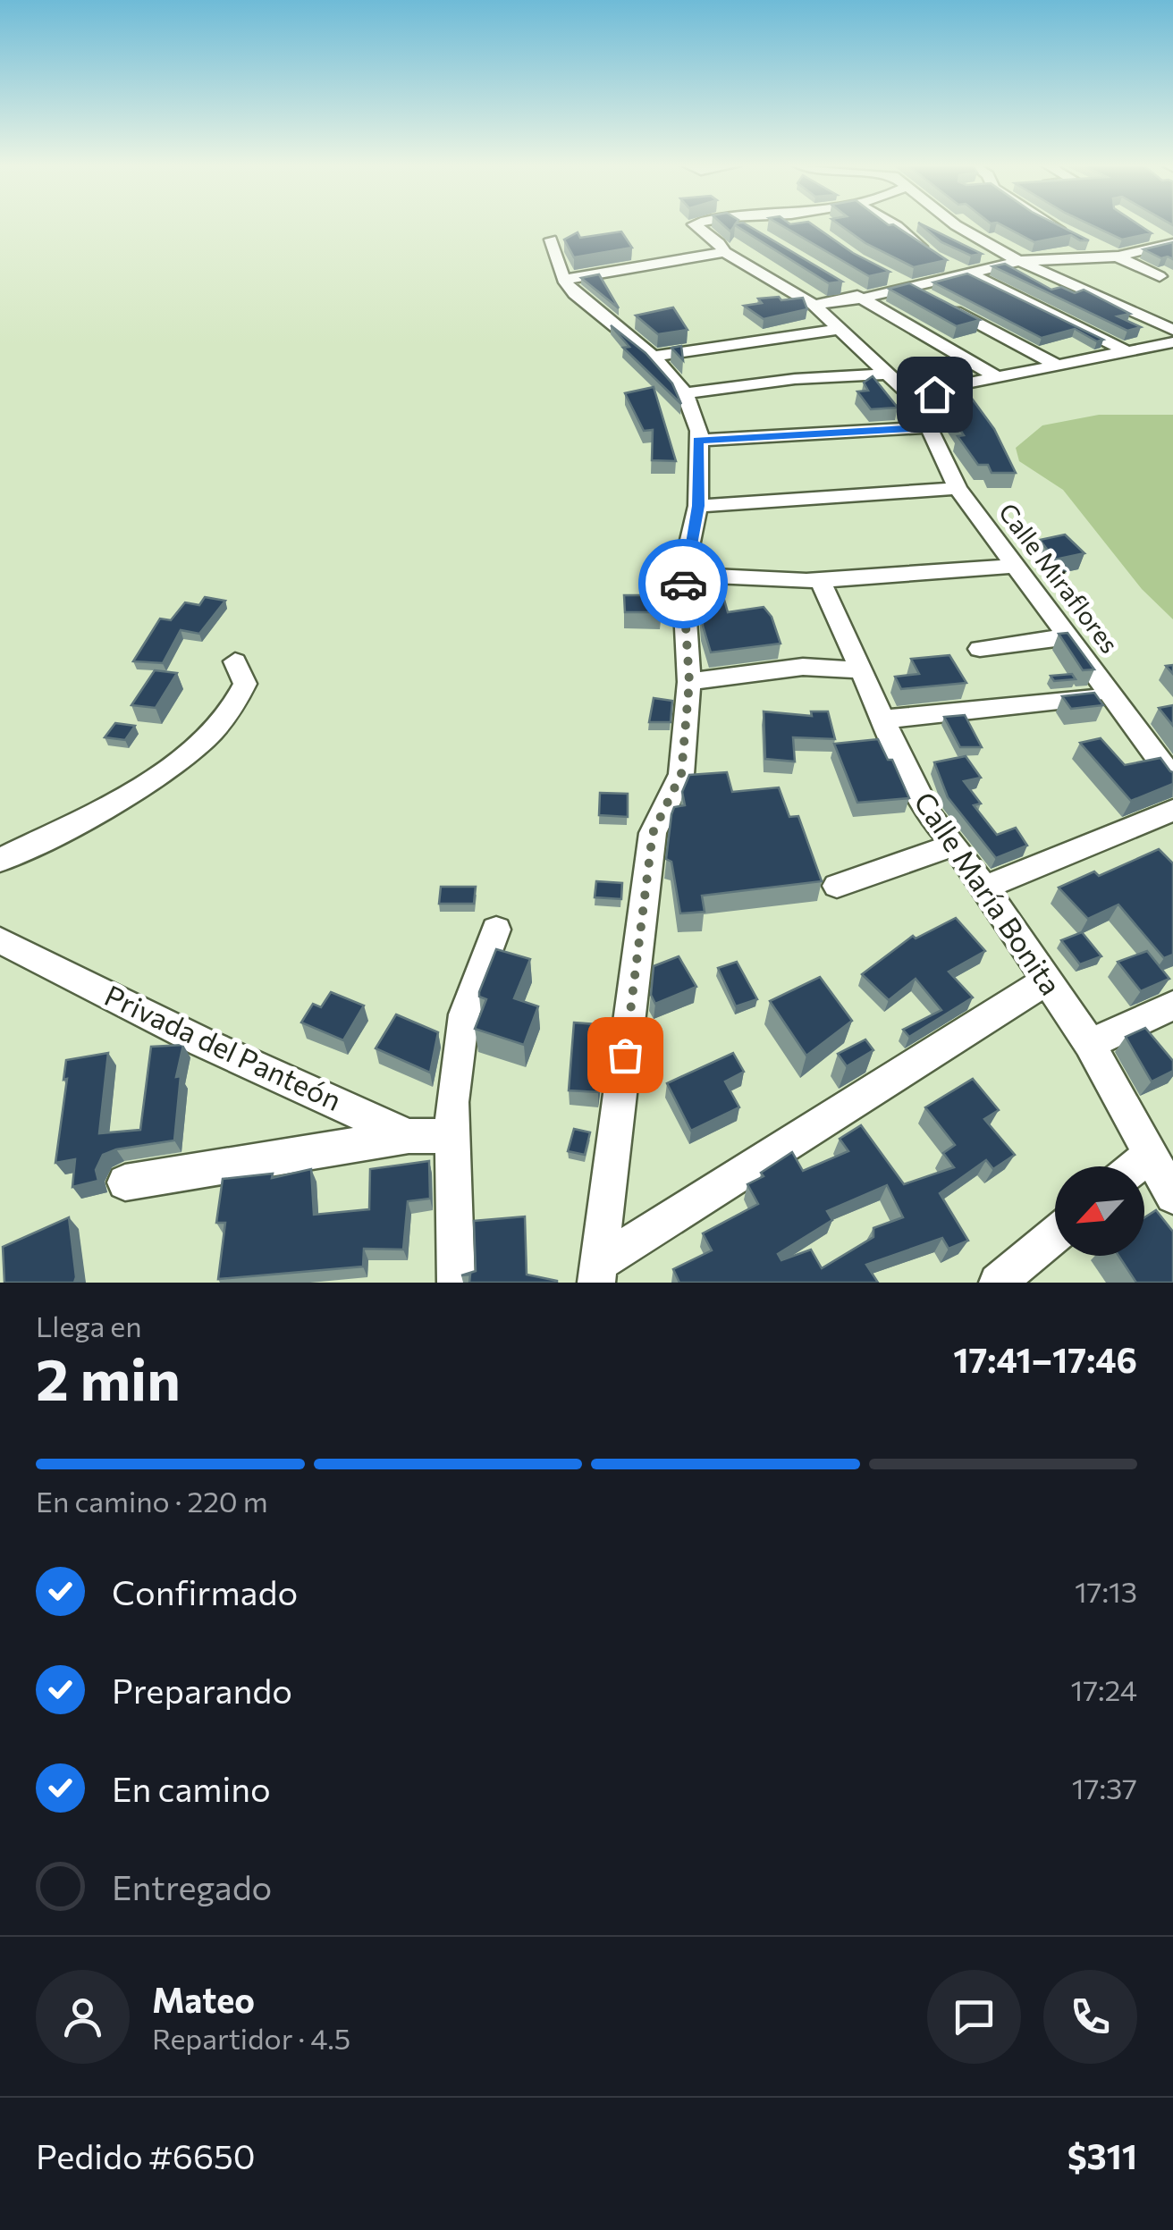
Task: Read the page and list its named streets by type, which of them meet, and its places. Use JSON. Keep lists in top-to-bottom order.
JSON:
{
  "streets": {
    "street": ["Calle Miraflores", "Calle María Bonita", "Privada del Panteón"]
  },
  "north": "bottom left",
  "page": {
    "heading": ["2 min", "Llega en", "17:41–17:46"],
    "panel": [
      "Mateo",
      "Repartidor · 4.5",
      "Pedido #6650",
      "$311"
    ],
    "bar": "En camino · 220 m",
    "list": [
      ["Confirmado", "17:13"],
      ["Preparando", "17:24"],
      ["En camino", "17:37"],
      "Entregado"
    ]
  }
}
